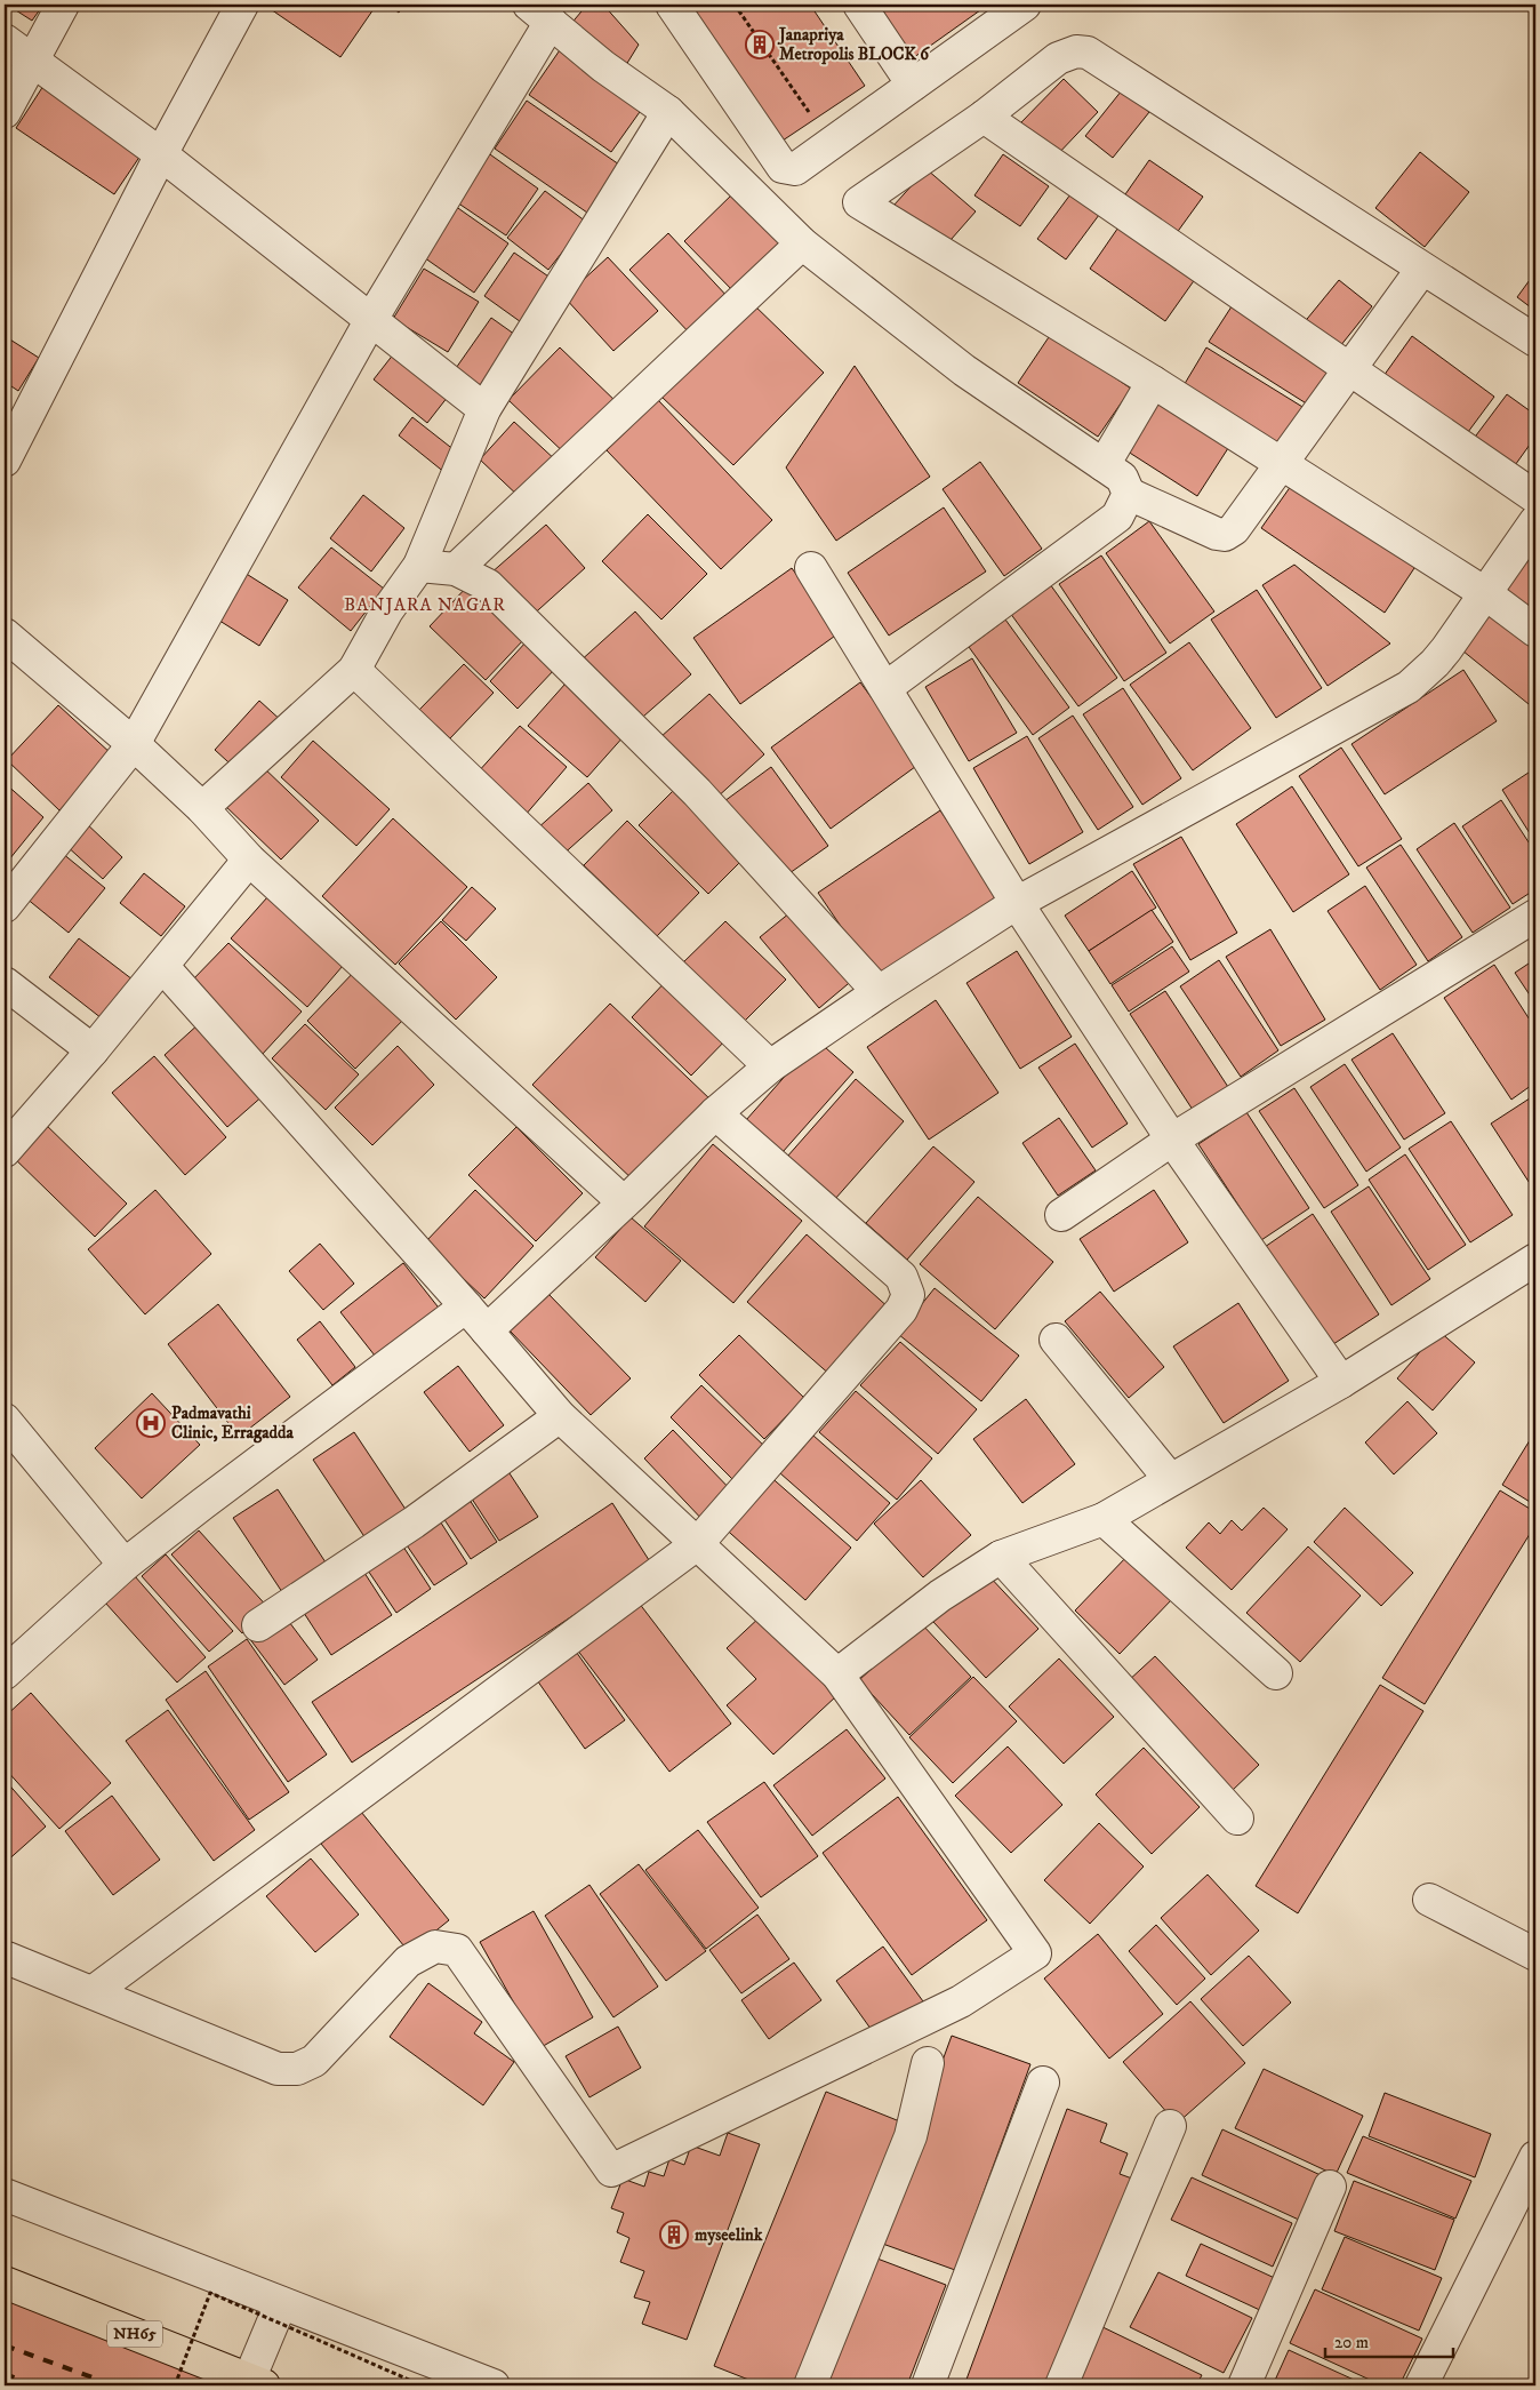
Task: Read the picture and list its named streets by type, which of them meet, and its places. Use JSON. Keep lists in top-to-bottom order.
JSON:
{
  "streets": {
    "highway": ["NH65"]
  },
  "districts": ["BANJARA NAGAR"],
  "places": {
    "building": ["Janapriya Metropolis BLOCK 6", "myseelink"],
    "hospital": ["Padmavathi Clinic, Erragadda"]
  },
  "scale_bar": "20 m"
}
